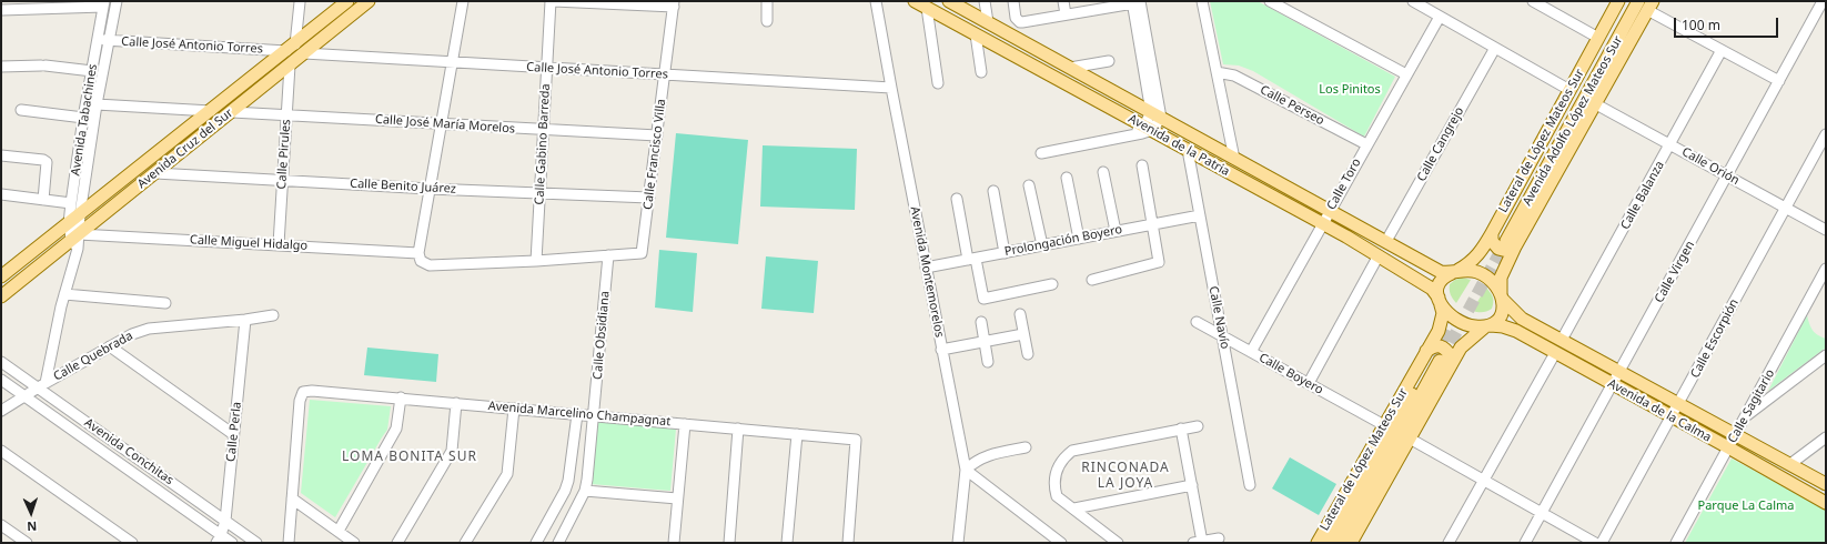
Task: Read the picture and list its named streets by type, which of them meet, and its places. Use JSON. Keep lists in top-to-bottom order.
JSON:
{
  "streets": {
    "main road": [
      "Avenida Adolfo López Mateos Sur",
      "Lateral de López Mateos Sur",
      "Avenida de la Patria",
      "Avenida Cruz del Sur",
      "Avenida de la Calma"
    ],
    "street": [
      "Calle José Antonio Torres",
      "Calle Perseo",
      "Avenida Tabachines",
      "Calle José María Morelos",
      "Calle Gabino Barreda",
      "Calle Cangrejo",
      "Calle Pirules",
      "Calle Francisco Villa",
      "Calle Orión",
      "Calle Toro",
      "Calle Benito Juárez",
      "Calle Balanza",
      "Prolongación Boyero",
      "Calle Miguel Hidalgo",
      "Avenida Montemorelos",
      "Calle Virgen",
      "Calle Navío",
      "Calle Obsidiana",
      "Calle Escorpión",
      "Calle Quebrada",
      "Calle Boyero",
      "Calle Sagitario",
      "Avenida Marcelino Champagnat",
      "Calle Perla",
      "Avenida Conchitas"
    ]
  },
  "crossings": [
    ["Calle José Antonio Torres", "Avenida Tabachines"],
    ["Calle José Antonio Torres", "Calle Gabino Barreda"],
    ["Calle José Antonio Torres", "Avenida Cruz del Sur"],
    ["Calle José Antonio Torres", "Calle Francisco Villa"],
    ["Calle José Antonio Torres", "Avenida Montemorelos"],
    ["Calle Perseo", "Calle Toro"],
    ["Avenida Tabachines", "Avenida Cruz del Sur"],
    ["Avenida Tabachines", "Calle Miguel Hidalgo"],
    ["Avenida Adolfo López Mateos Sur", "Lateral de López Mateos Sur"],
    ["Calle José María Morelos", "Calle Gabino Barreda"],
    ["Calle José María Morelos", "Avenida Cruz del Sur"],
    ["Calle José María Morelos", "Calle Pirules"],
    ["Calle José María Morelos", "Calle Francisco Villa"],
    ["Lateral de López Mateos Sur", "Avenida de la Patria"],
    ["Lateral de López Mateos Sur", "Calle Orión"],
    ["Lateral de López Mateos Sur", "Calle Boyero"],
    ["Lateral de López Mateos Sur", "Avenida de la Calma"],
    ["Calle Gabino Barreda", "Calle Benito Juárez"],
    ["Calle Cangrejo", "Avenida de la Patria"],
    ["Avenida de la Patria", "Calle Toro"],
    ["Avenida de la Patria", "Calle Navío"],
    ["Avenida de la Patria", "Avenida de la Calma"],
    ["Avenida Cruz del Sur", "Calle Pirules"],
    ["Avenida Cruz del Sur", "Calle Benito Juárez"],
    ["Avenida Cruz del Sur", "Calle Miguel Hidalgo"],
    ["Calle Pirules", "Calle Benito Juárez"],
    ["Calle Pirules", "Calle Miguel Hidalgo"],
    ["Calle Francisco Villa", "Calle Benito Juárez"],
    ["Calle Francisco Villa", "Calle Obsidiana"],
    ["Calle Orión", "Calle Balanza"],
    ["Calle Orión", "Calle Virgen"],
    ["Calle Orión", "Calle Escorpión"],
    ["Calle Toro", "Calle Boyero"],
    ["Calle Balanza", "Avenida de la Calma"],
    ["Prolongación Boyero", "Avenida Montemorelos"],
    ["Prolongación Boyero", "Calle Navío"],
    ["Calle Virgen", "Avenida de la Calma"],
    ["Calle Navío", "Calle Boyero"],
    ["Calle Obsidiana", "Avenida Marcelino Champagnat"],
    ["Calle Escorpión", "Avenida de la Calma"],
    ["Calle Quebrada", "Calle Perla"],
    ["Calle Quebrada", "Avenida Conchitas"],
    ["Calle Sagitario", "Avenida de la Calma"],
    ["Calle Perla", "Avenida Conchitas"]
  ],
  "districts": ["LOMA BONITA SUR", "RINCONADA LA JOYA"],
  "parks": ["Los Pinitos", "Parque La Calma"],
  "scale_bar": "100 m",
  "north": "bottom"
}
